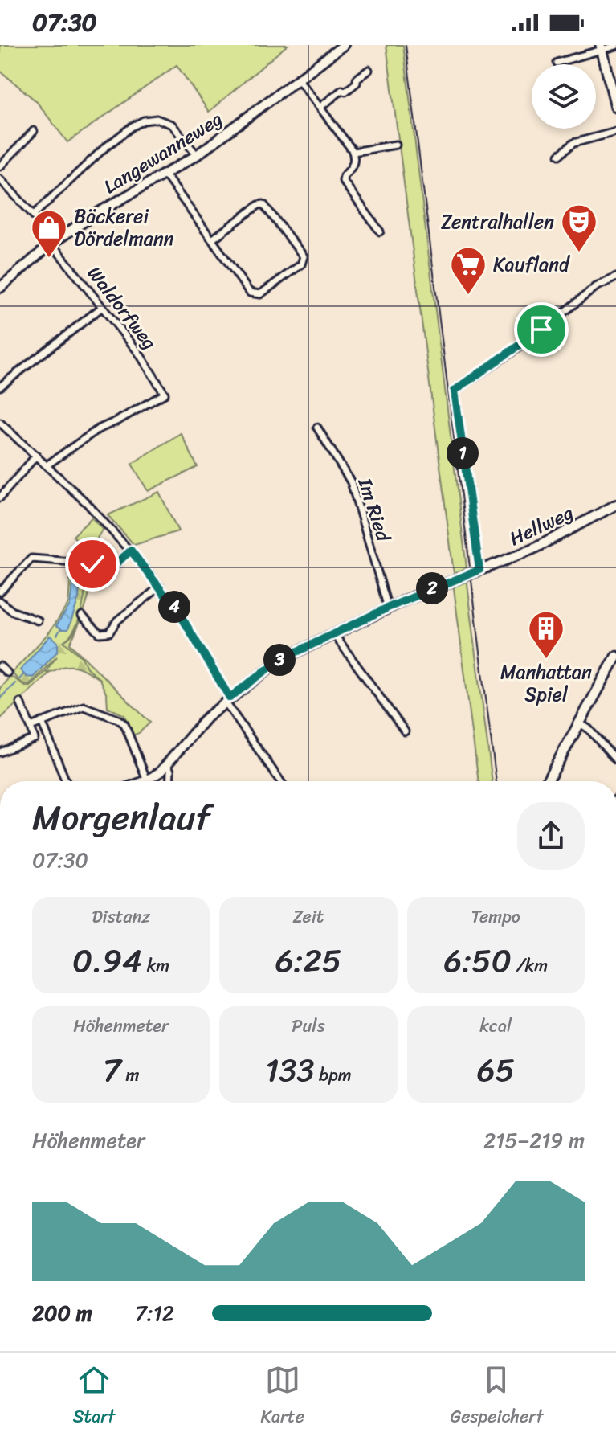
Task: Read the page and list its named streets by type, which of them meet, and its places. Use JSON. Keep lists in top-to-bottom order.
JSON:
{
  "streets": {
    "street": [
      "Langewanneweg",
      "Waldorfweg",
      "Im Ried",
      "Hellweg"
    ]
  },
  "crossings": [
    ["Langewanneweg", "Waldorfweg"],
    ["Im Ried", "Hellweg"]
  ],
  "places": {
    "theatre": ["Zentralhallen"],
    "shop": ["Bäckerei Dördelmann"],
    "supermarket": ["Kaufland"],
    "building": ["Manhattan Spiel"]
  },
  "page": {
    "status": "07:30",
    "pins": [
      "1",
      "2",
      "4",
      "3"
    ],
    "heading": ["Morgenlauf", "07:30"],
    "stats": [
      ["Distanz", "0.94 km"],
      ["Zeit", "6:25"],
      ["Tempo", "6:50 /km"],
      ["Höhenmeter", "7 m"],
      ["Puls", "133 bpm"],
      ["kcal", "65"]
    ],
    "chart": ["Höhenmeter", "215–219 m"],
    "list": [
      {
        "name": "200 m",
        "note": "7:12"
      }
    ],
    "tabs": ["Start", "Karte", "Gespeichert"]
  }
}
